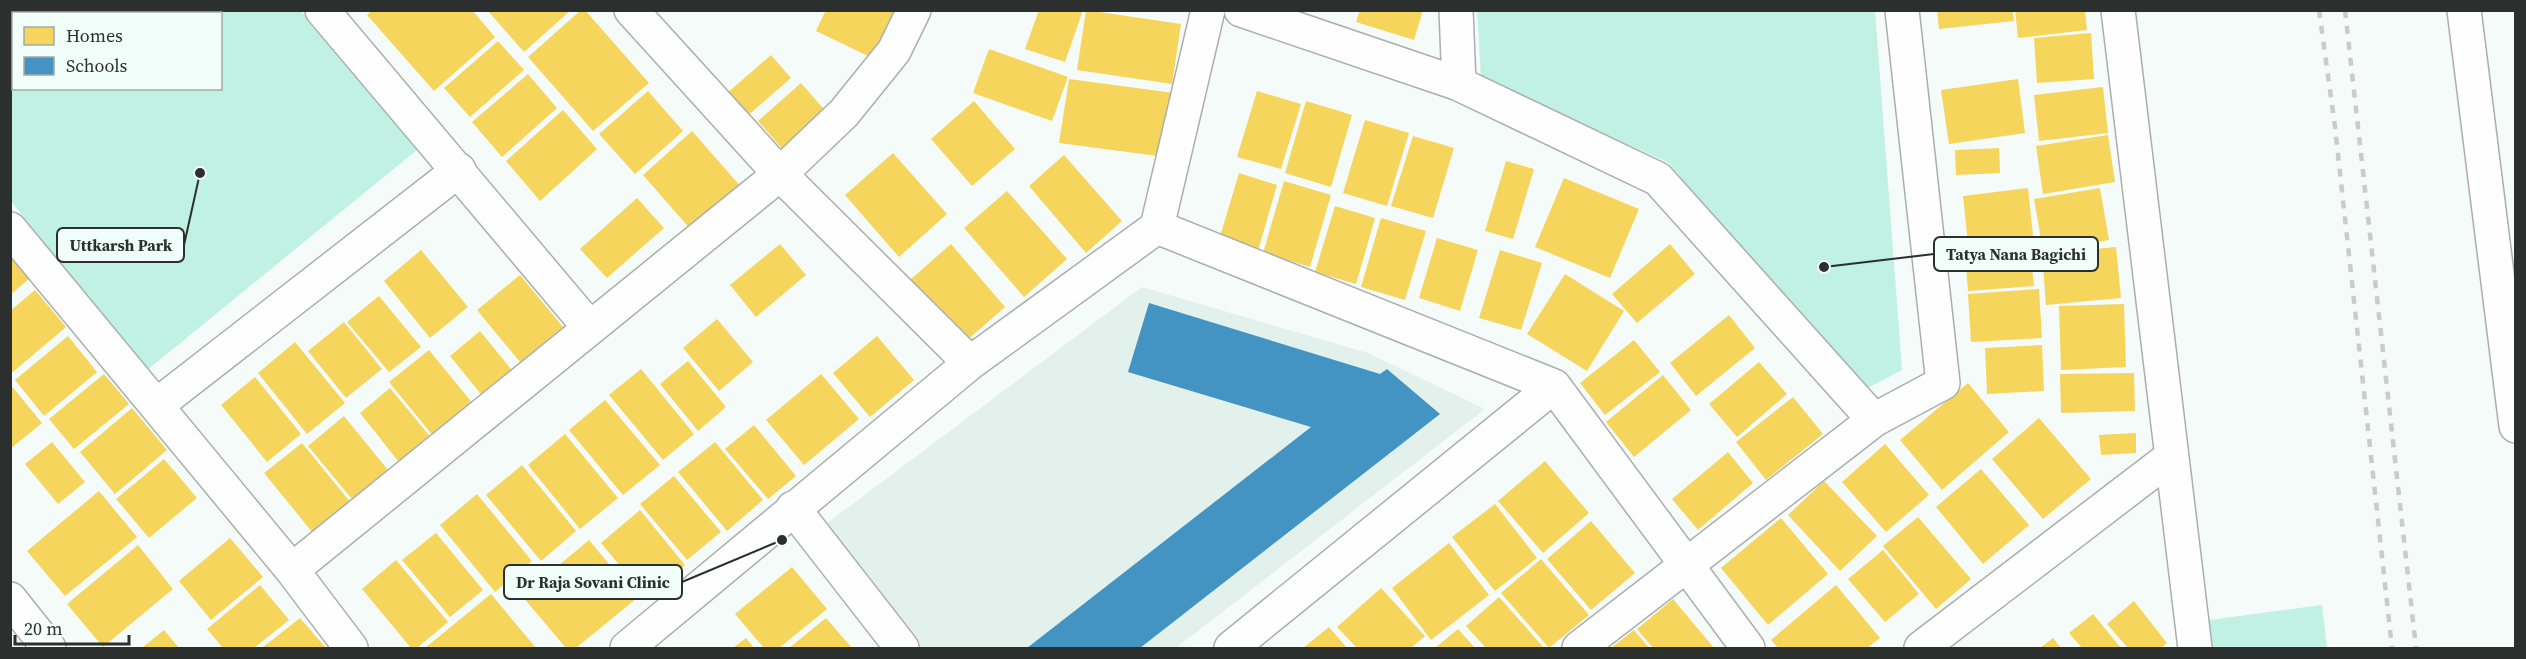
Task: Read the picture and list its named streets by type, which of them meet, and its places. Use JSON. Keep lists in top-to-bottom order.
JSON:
{
  "places": ["Uttkarsh Park", "Tatya Nana Bagichi", "Dr Raja Sovani Clinic"],
  "legend": ["Homes", "Schools"],
  "scale_bar": "20 m"
}
